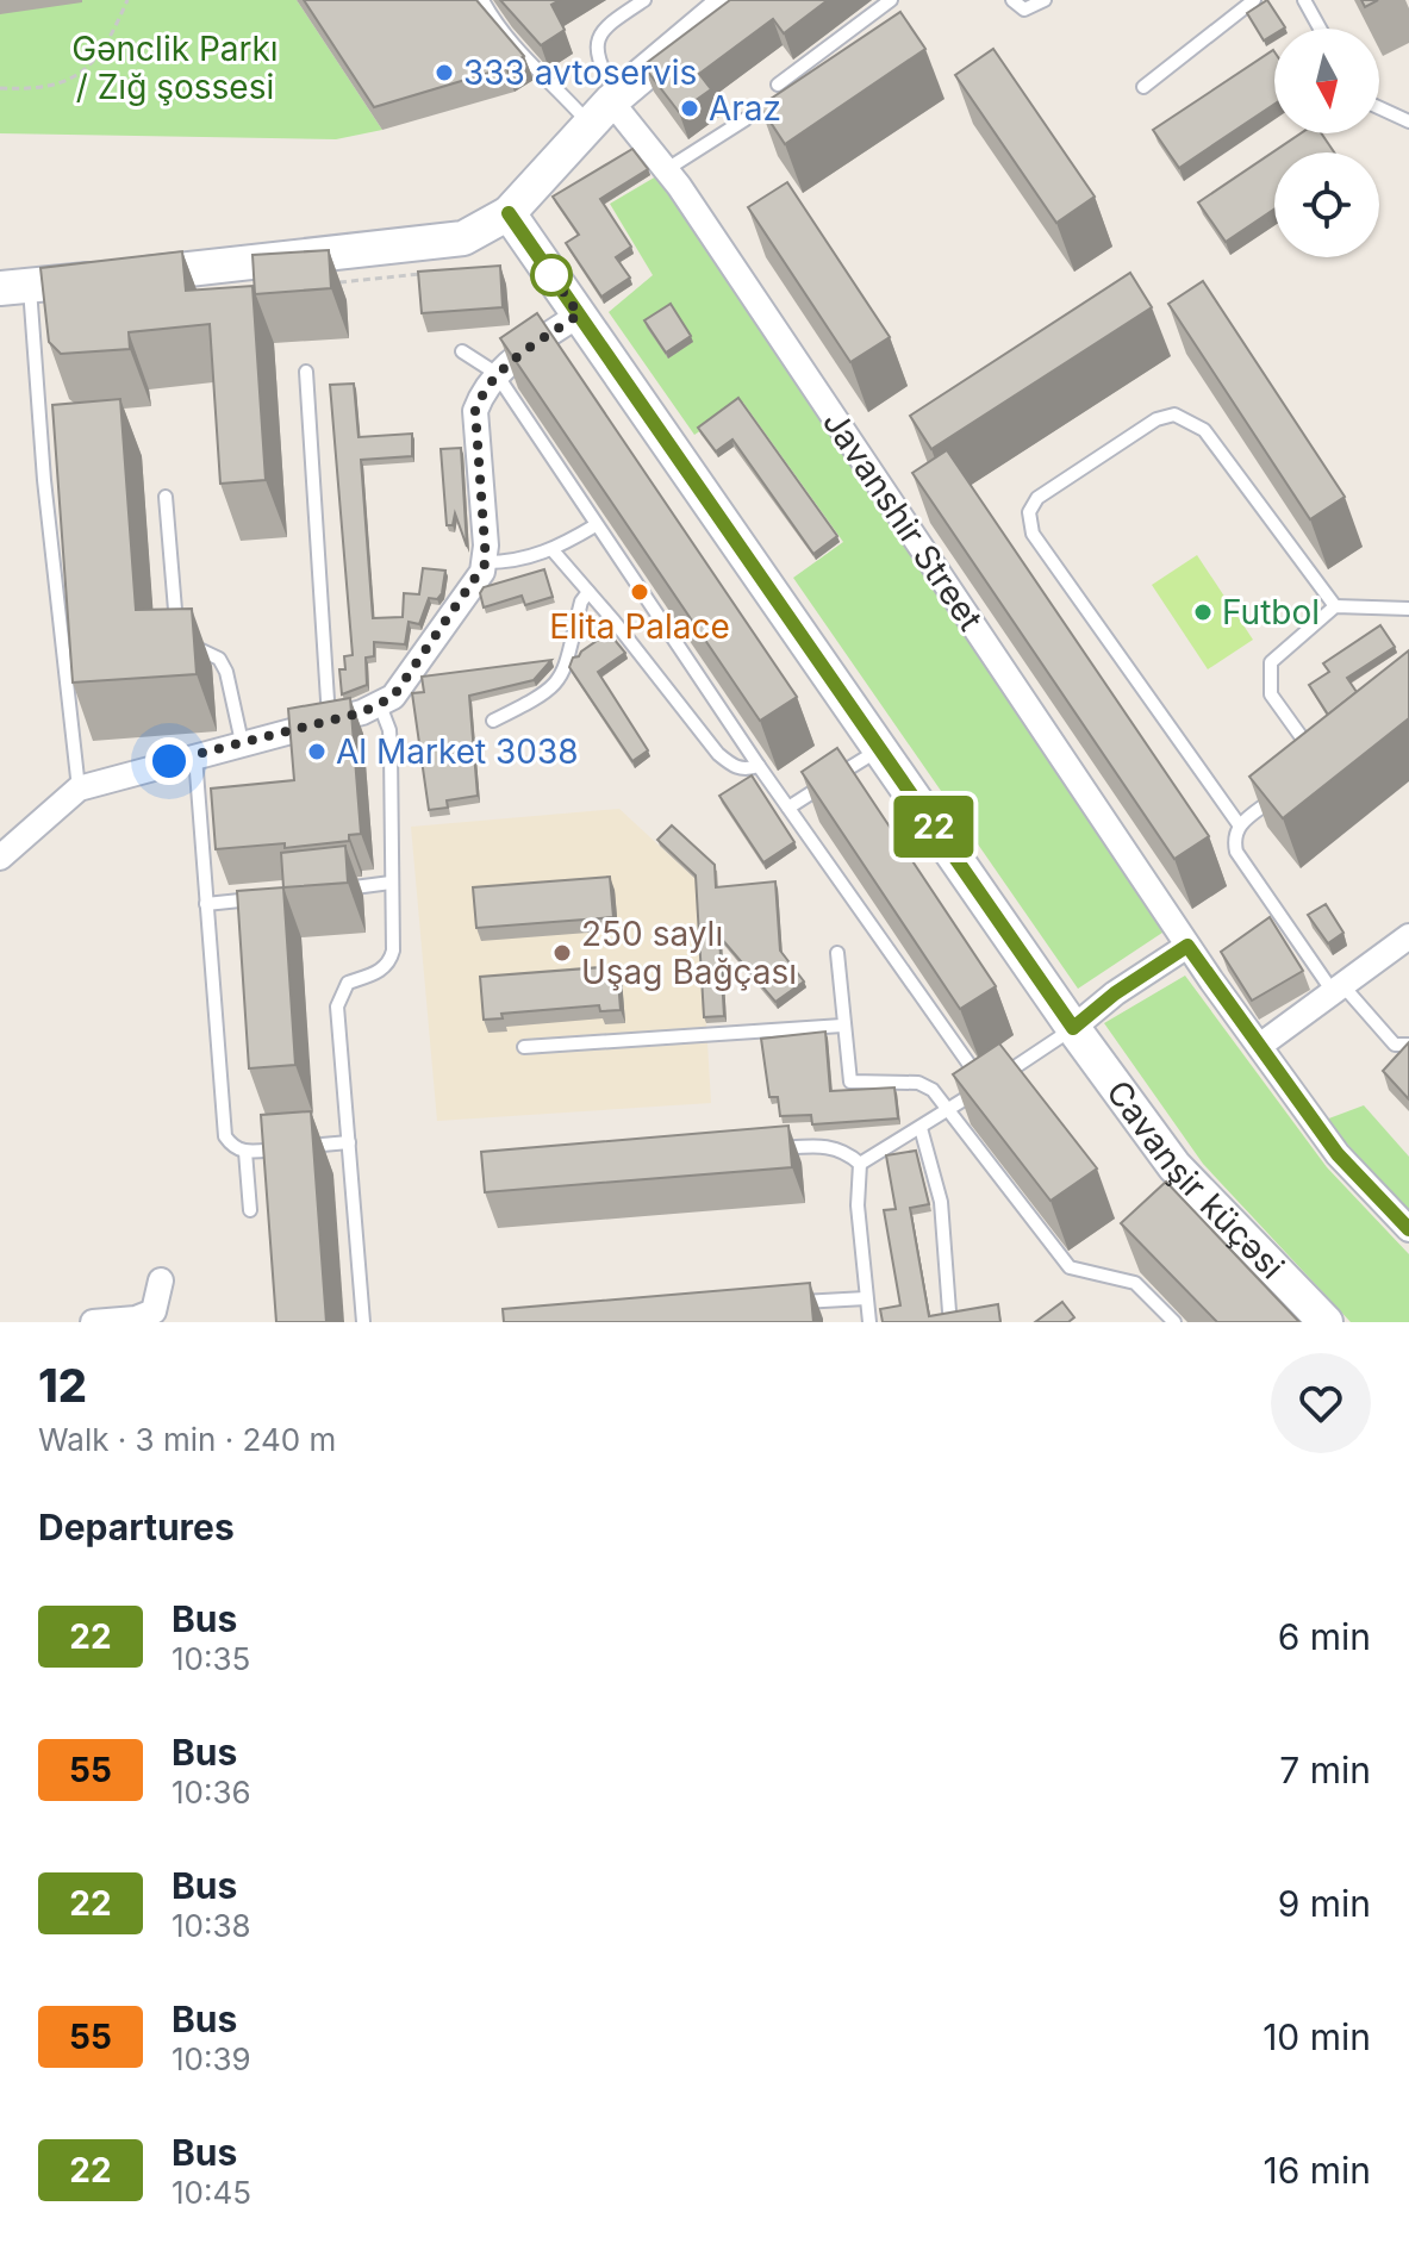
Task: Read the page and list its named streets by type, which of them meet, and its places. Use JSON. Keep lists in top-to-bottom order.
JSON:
{
  "streets": {
    "street": ["Javanshir Street", "Cavanşir küçəsi"]
  },
  "parks": ["Gənclik Parkı / Zığ şossesi"],
  "places": [
    "333 avtoservis",
    "Araz",
    "Elita Palace",
    "Futbol",
    "Al Market 3038",
    "250 saylı Uşag Bağçası"
  ],
  "lines": ["bus line 22"],
  "north": "bottom",
  "page": {
    "on_map": "22",
    "heading": [
      ["12", "Walk · 3 min · 240 m"],
      "Departures"
    ],
    "list": [
      {
        "mark": "22",
        "name": "Bus",
        "note": "10:35",
        "value": "6 min"
      },
      {
        "mark": "55",
        "name": "Bus",
        "note": "10:36",
        "value": "7 min"
      },
      {
        "mark": "22",
        "name": "Bus",
        "note": "10:38",
        "value": "9 min"
      },
      {
        "mark": "55",
        "name": "Bus",
        "note": "10:39",
        "value": "10 min"
      },
      {
        "mark": "22",
        "name": "Bus",
        "note": "10:45",
        "value": "16 min"
      }
    ]
  }
}
